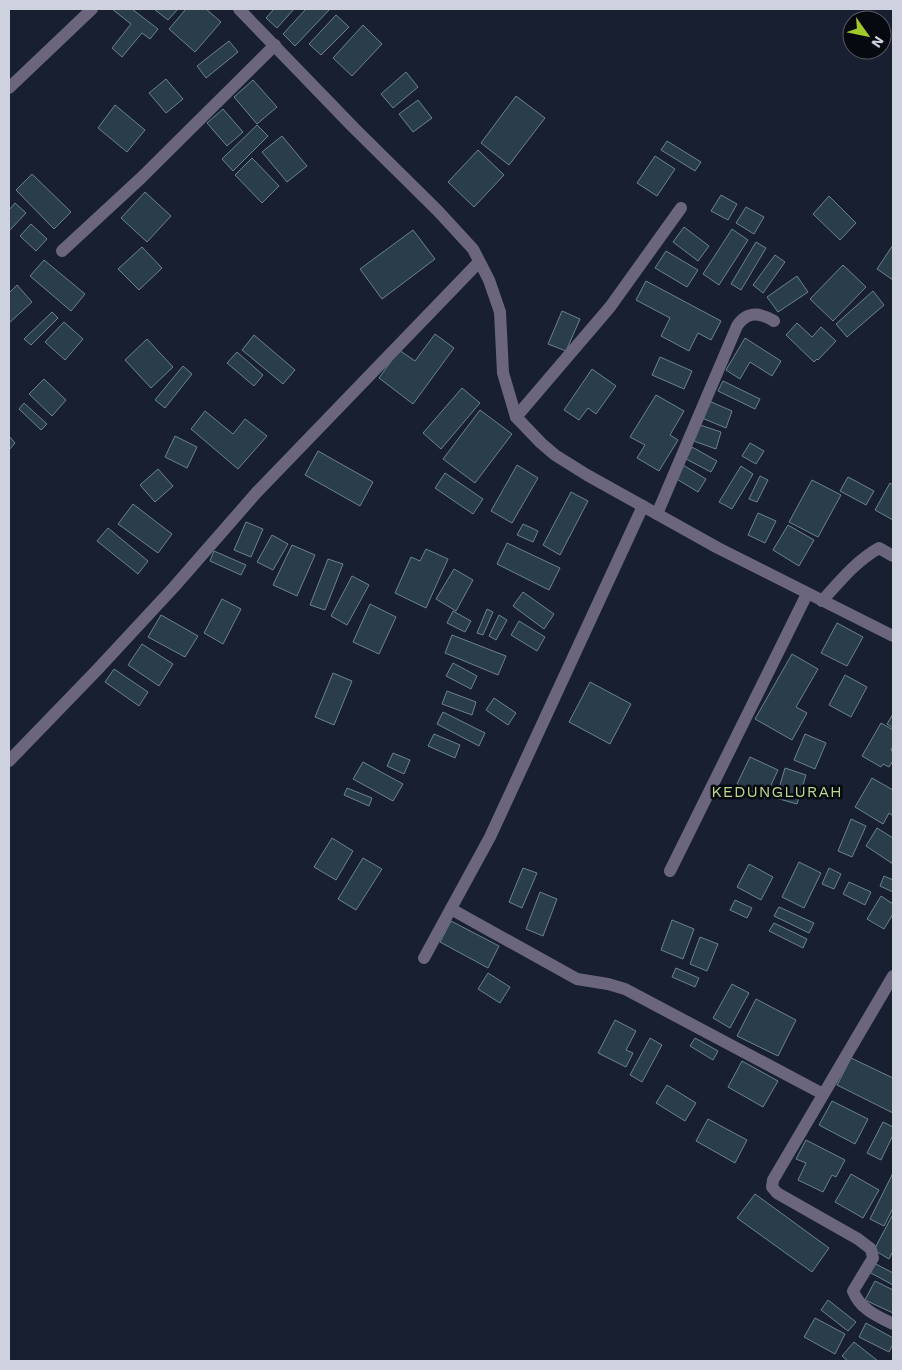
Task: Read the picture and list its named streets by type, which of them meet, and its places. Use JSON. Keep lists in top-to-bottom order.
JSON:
{
  "districts": ["KEDUNGLURAH"],
  "north": "bottom right"
}
